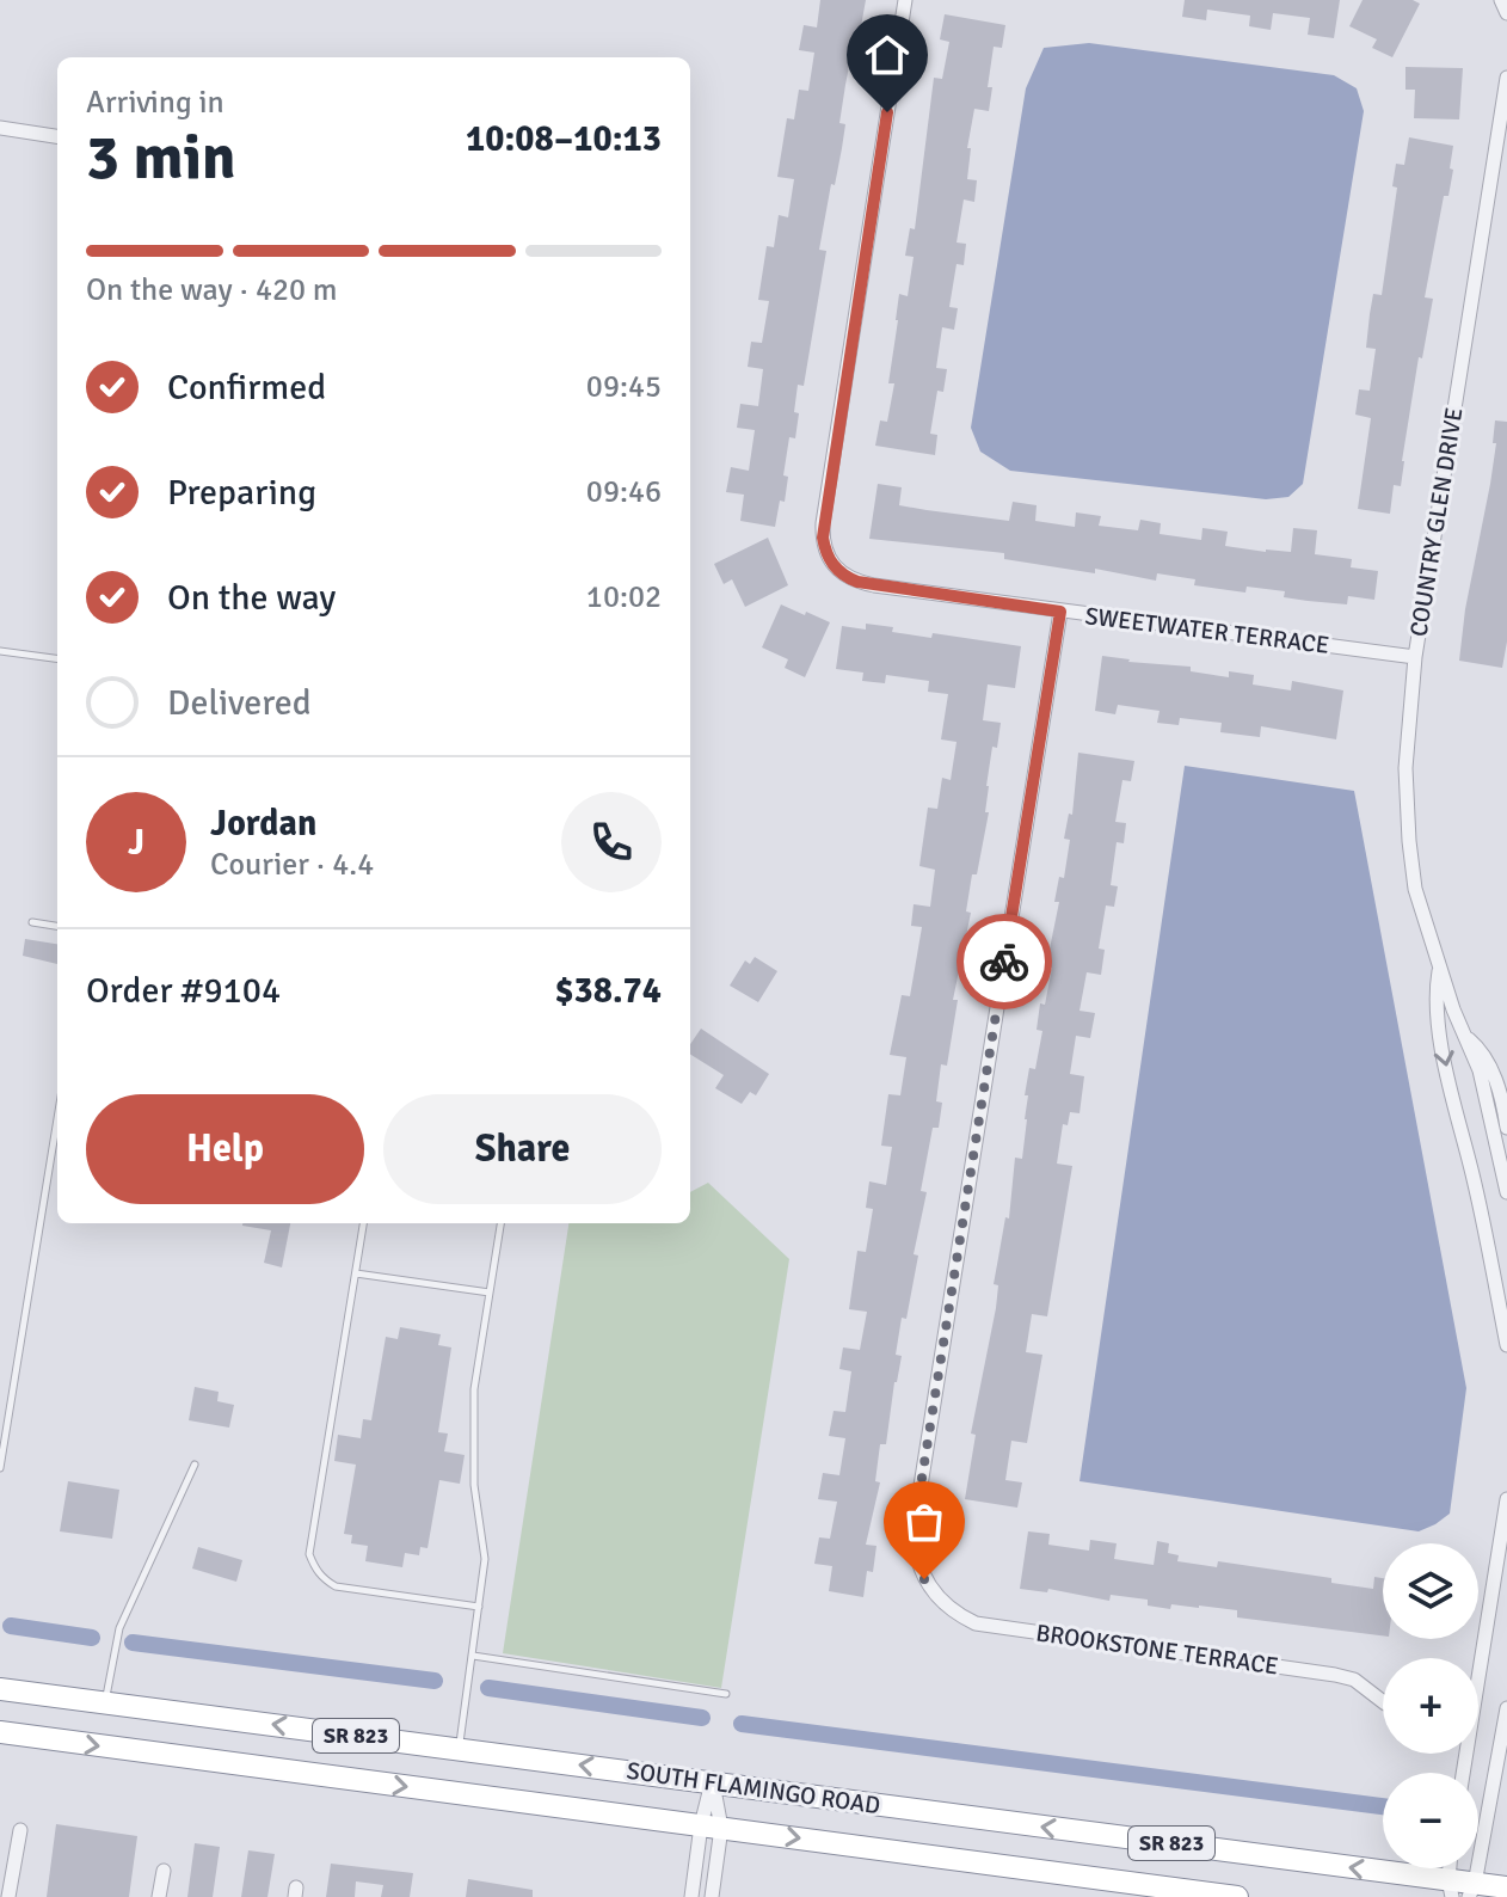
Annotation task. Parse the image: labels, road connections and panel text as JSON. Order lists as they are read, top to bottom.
{
  "streets": {
    "highway": ["SR 823", "SOUTH FLAMINGO ROAD"],
    "street": ["COUNTRY GLEN DRIVE", "SWEETWATER TERRACE", "BROOKSTONE TERRACE"]
  },
  "crossings": [
    ["COUNTRY GLEN DRIVE", "SWEETWATER TERRACE"],
    ["SWEETWATER TERRACE", "BROOKSTONE TERRACE"]
  ],
  "page": {
    "heading": ["3 min", "Arriving in", "10:08–10:13"],
    "panel": [
      "Jordan",
      "Courier · 4.4",
      "Order #9104",
      "$38.74"
    ],
    "bar": "On the way · 420 m",
    "list": [
      ["Confirmed", "09:45"],
      ["Preparing", "09:46"],
      ["On the way", "10:02"],
      "Delivered"
    ],
    "round": "J",
    "buttons": ["Help", "Share"],
    "map_buttons": ["+", "−"]
  }
}
